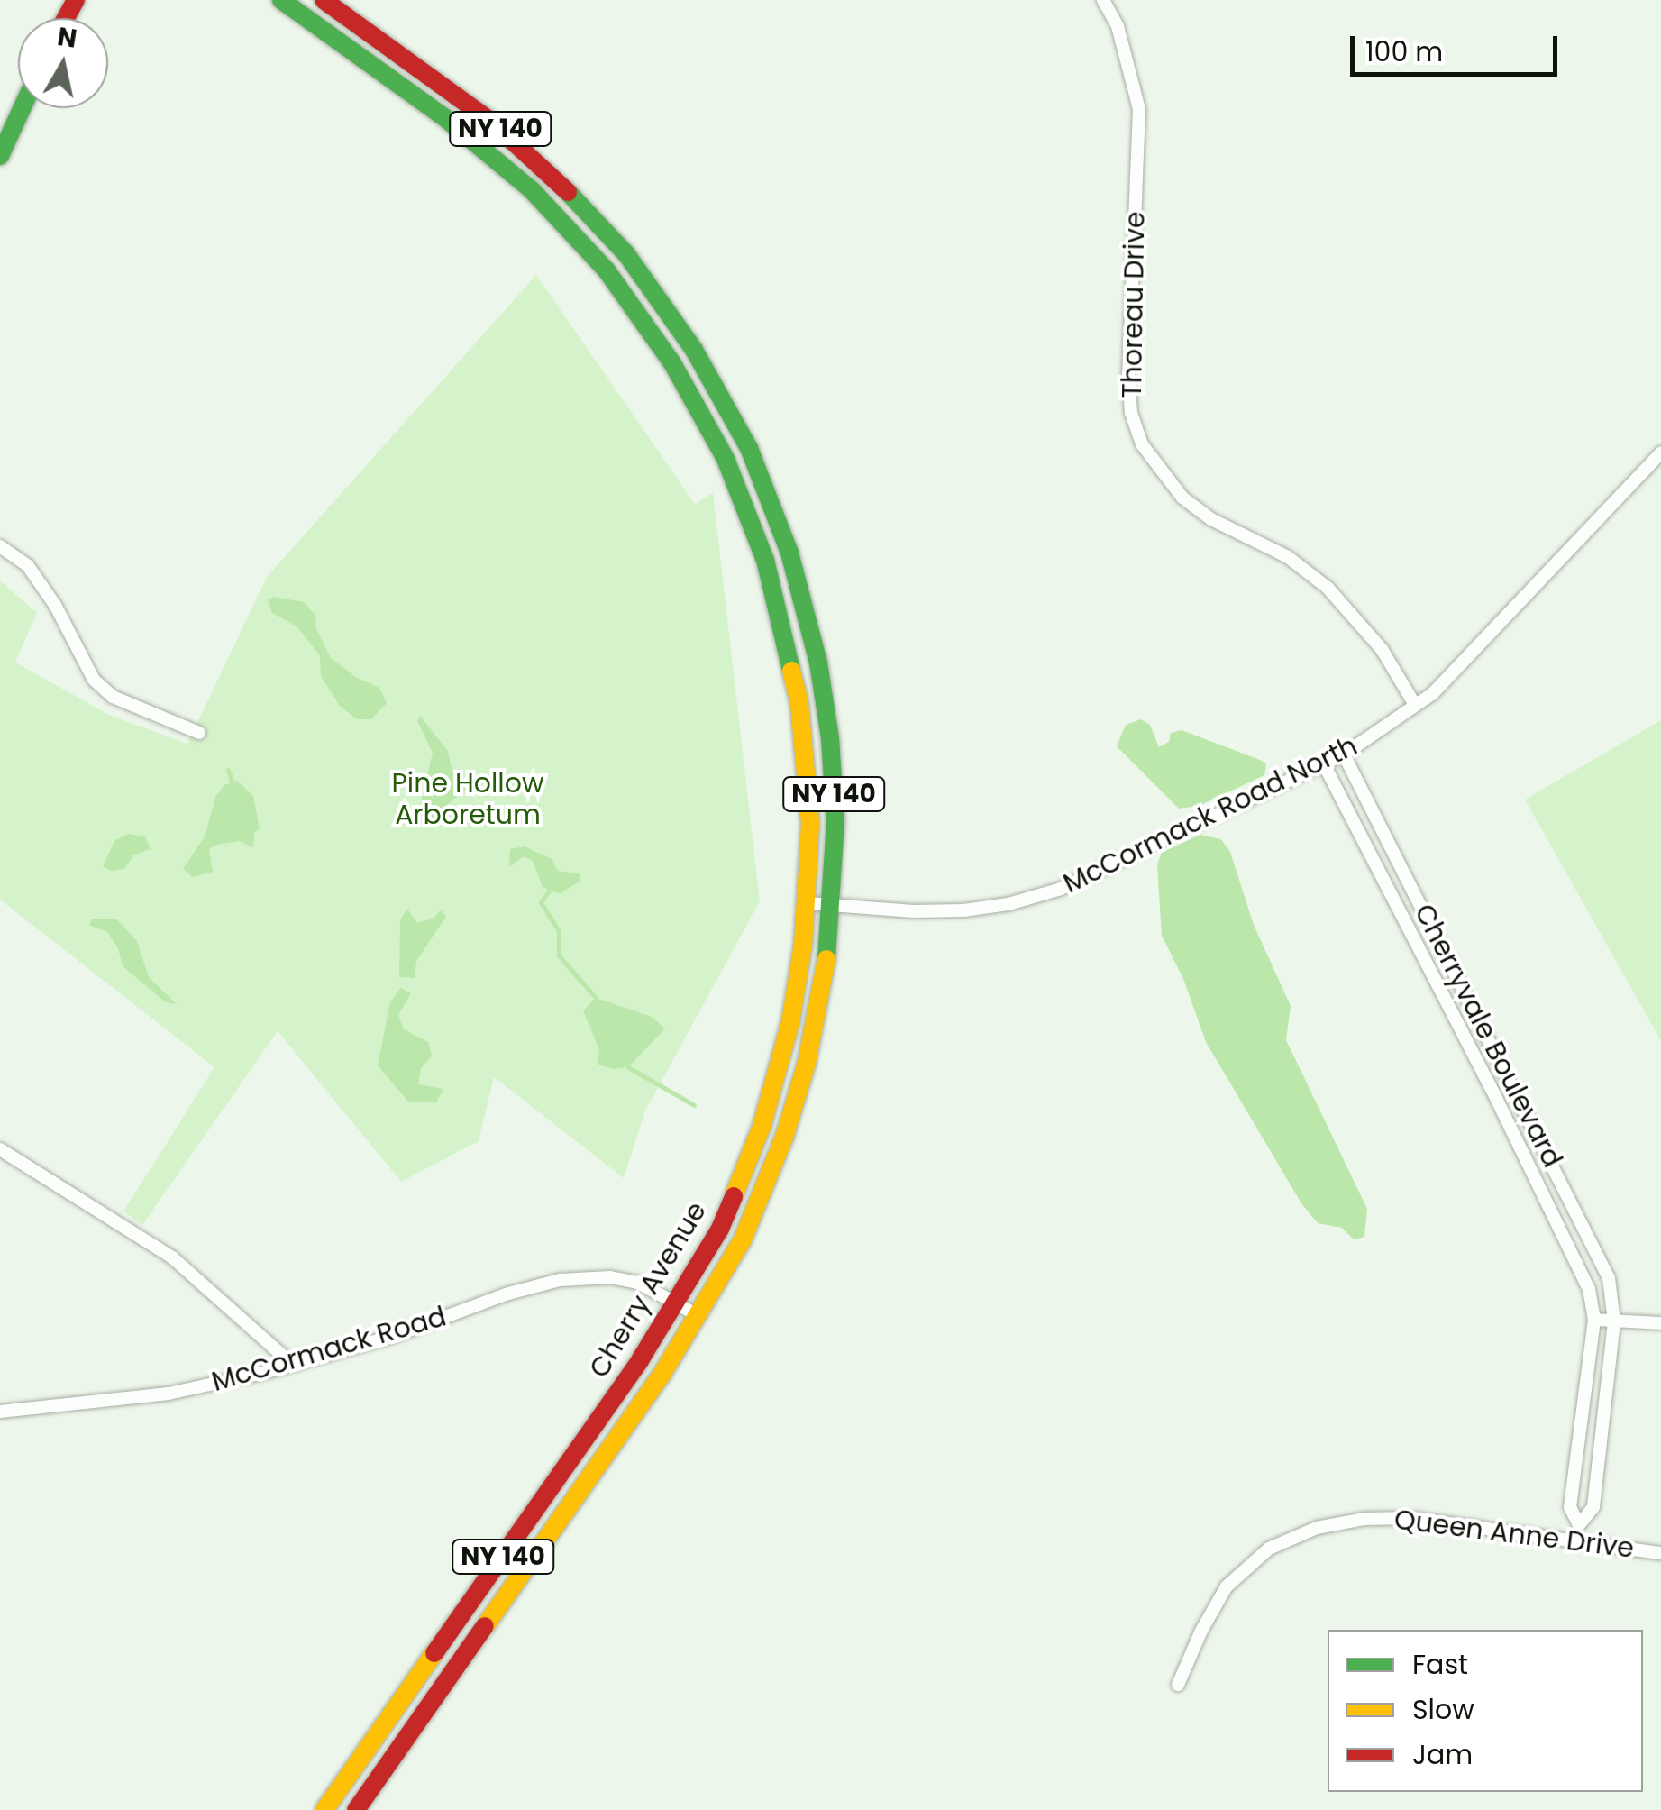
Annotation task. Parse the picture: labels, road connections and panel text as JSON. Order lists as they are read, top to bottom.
{
  "streets": {
    "main road": ["NY 140", "Cherry Avenue"],
    "street": [
      "Thoreau Drive",
      "McCormack Road North",
      "Cherryvale Boulevard",
      "McCormack Road",
      "Queen Anne Drive"
    ]
  },
  "crossings": [
    ["Thoreau Drive", "McCormack Road North"],
    ["McCormack Road North", "Cherryvale Boulevard"],
    ["McCormack Road North", "Cherry Avenue"],
    ["Cherryvale Boulevard", "Queen Anne Drive"],
    ["Cherry Avenue", "McCormack Road"]
  ],
  "parks": ["Pine Hollow Arboretum"],
  "legend": ["Fast", "Slow", "Jam"],
  "scale_bar": "100 m",
  "north": "top"
}
